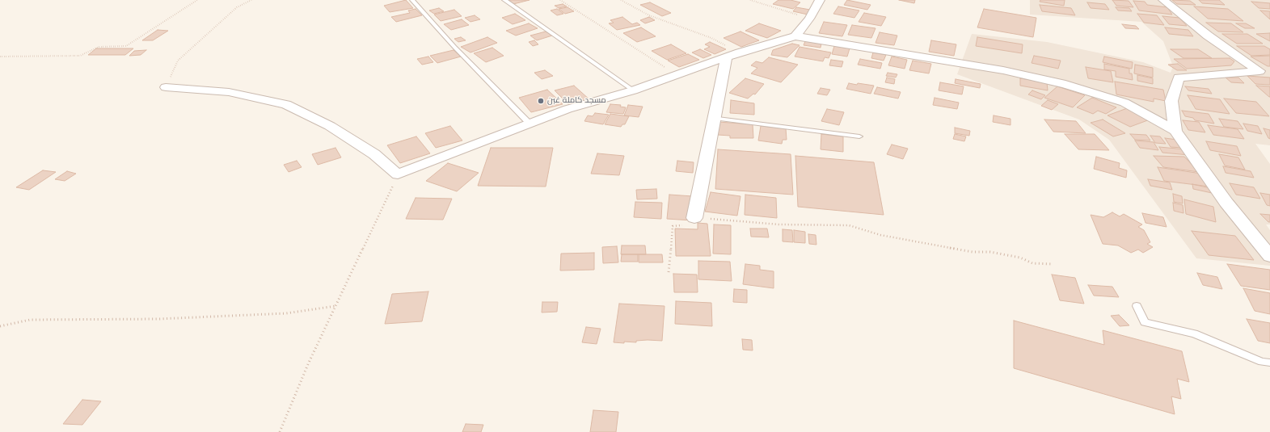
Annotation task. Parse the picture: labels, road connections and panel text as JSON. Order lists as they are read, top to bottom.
{
  "places": ["مسجد كاملة غبن"]
}
